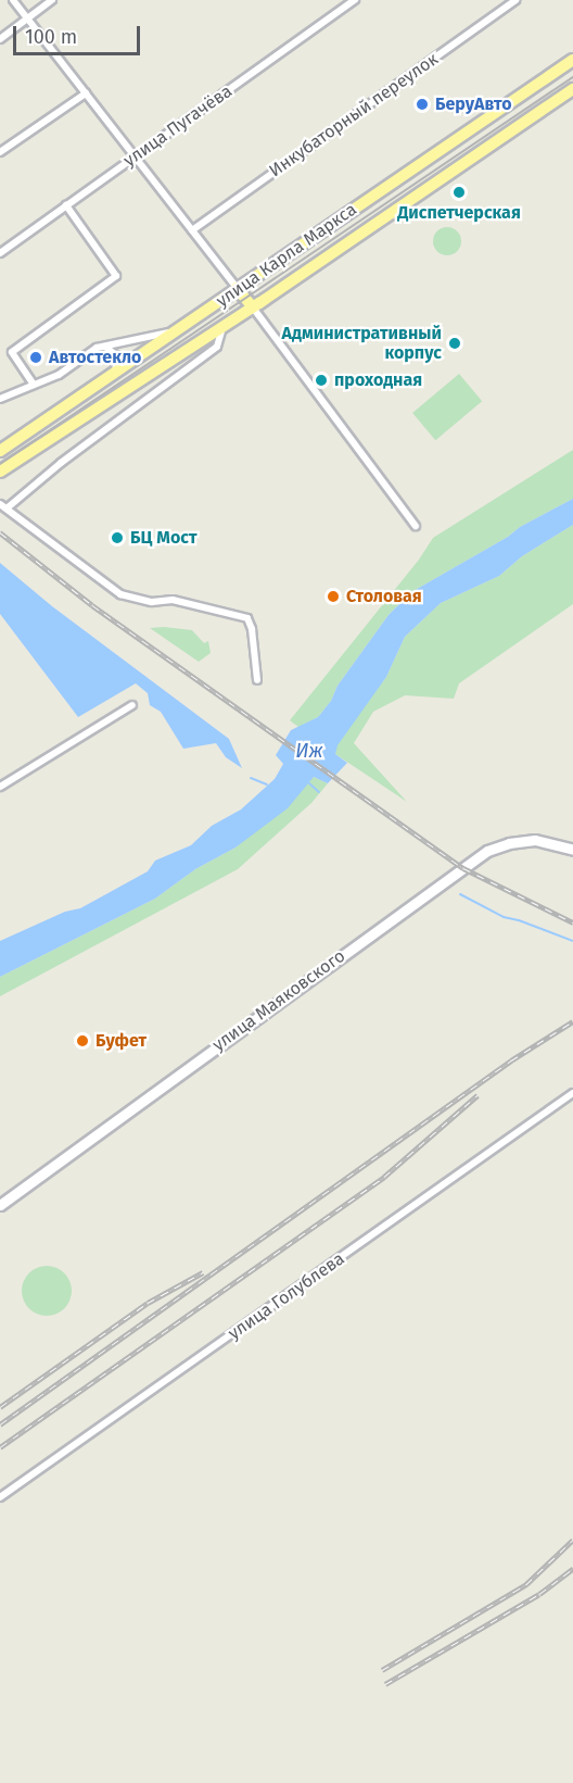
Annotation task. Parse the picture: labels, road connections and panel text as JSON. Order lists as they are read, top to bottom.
{
  "streets": {
    "main road": ["улица Карла Маркса", "улица Маяковского"],
    "street": ["Инкубаторный переулок", "улица Пугачёва", "улица Голублева"]
  },
  "water": ["Иж"],
  "places": [
    "БеруАвто",
    "Диспетчерская",
    "Административный корпус",
    "Автостекло",
    "проходная",
    "БЦ Мост",
    "Столовая",
    "Буфет"
  ],
  "scale_bar": "100 m"
}
